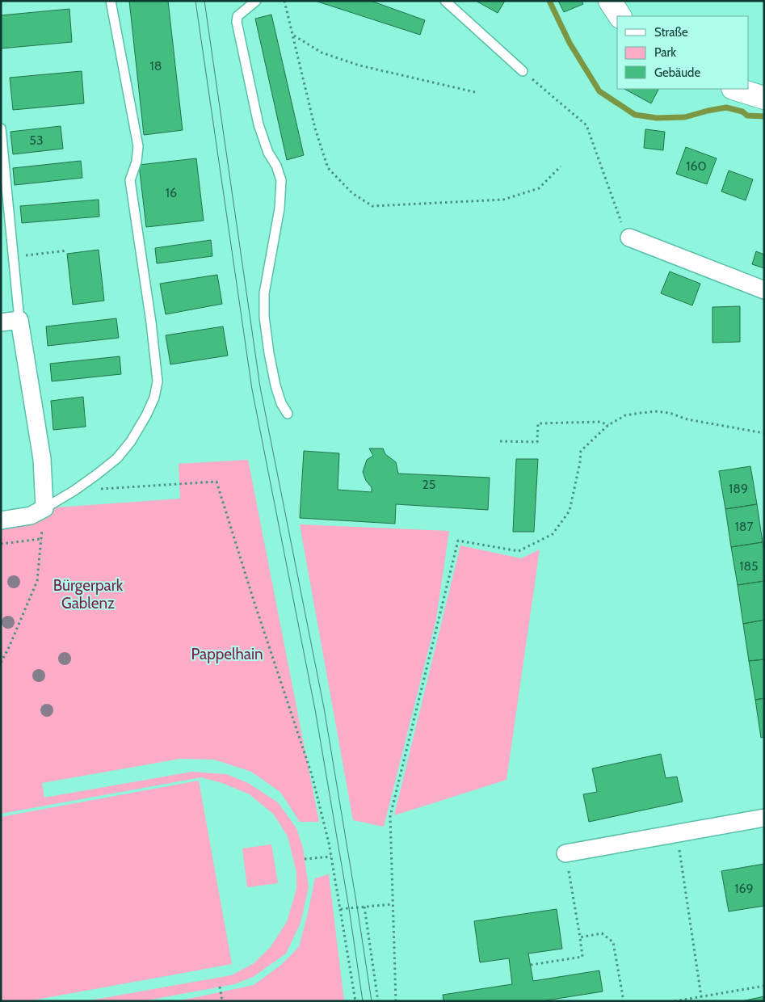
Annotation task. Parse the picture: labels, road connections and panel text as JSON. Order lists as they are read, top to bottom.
{
  "parks": ["Bürgerpark Gablenz", "Pappelhain"],
  "house_numbers": [
    "18",
    "53",
    "160",
    "16",
    "25",
    "189",
    "187",
    "185",
    "169"
  ],
  "legend": ["Straße", "Park", "Gebäude"]
}
